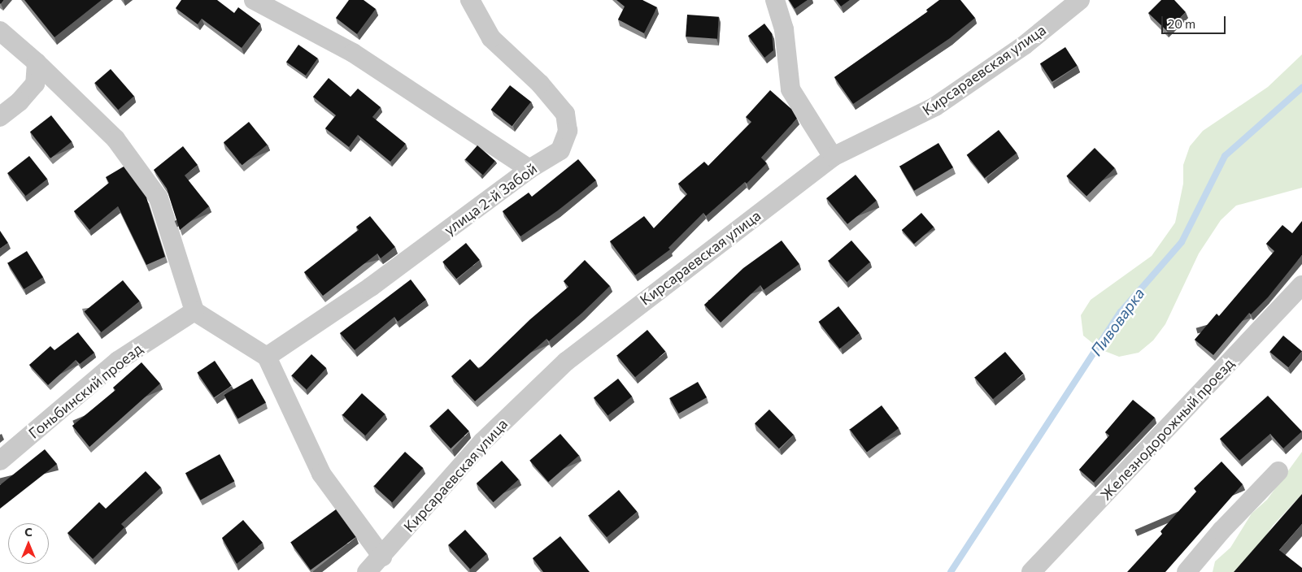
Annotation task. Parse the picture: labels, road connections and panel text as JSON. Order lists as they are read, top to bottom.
{
  "streets": {
    "street": [
      "Кирсараевская улица",
      "улица 2-й Забой",
      "Гоньбинский проезд",
      "Железнодорожный проезд"
    ]
  },
  "water": ["Пивоварка"],
  "scale_bar": "20 m",
  "north": "top"
}
